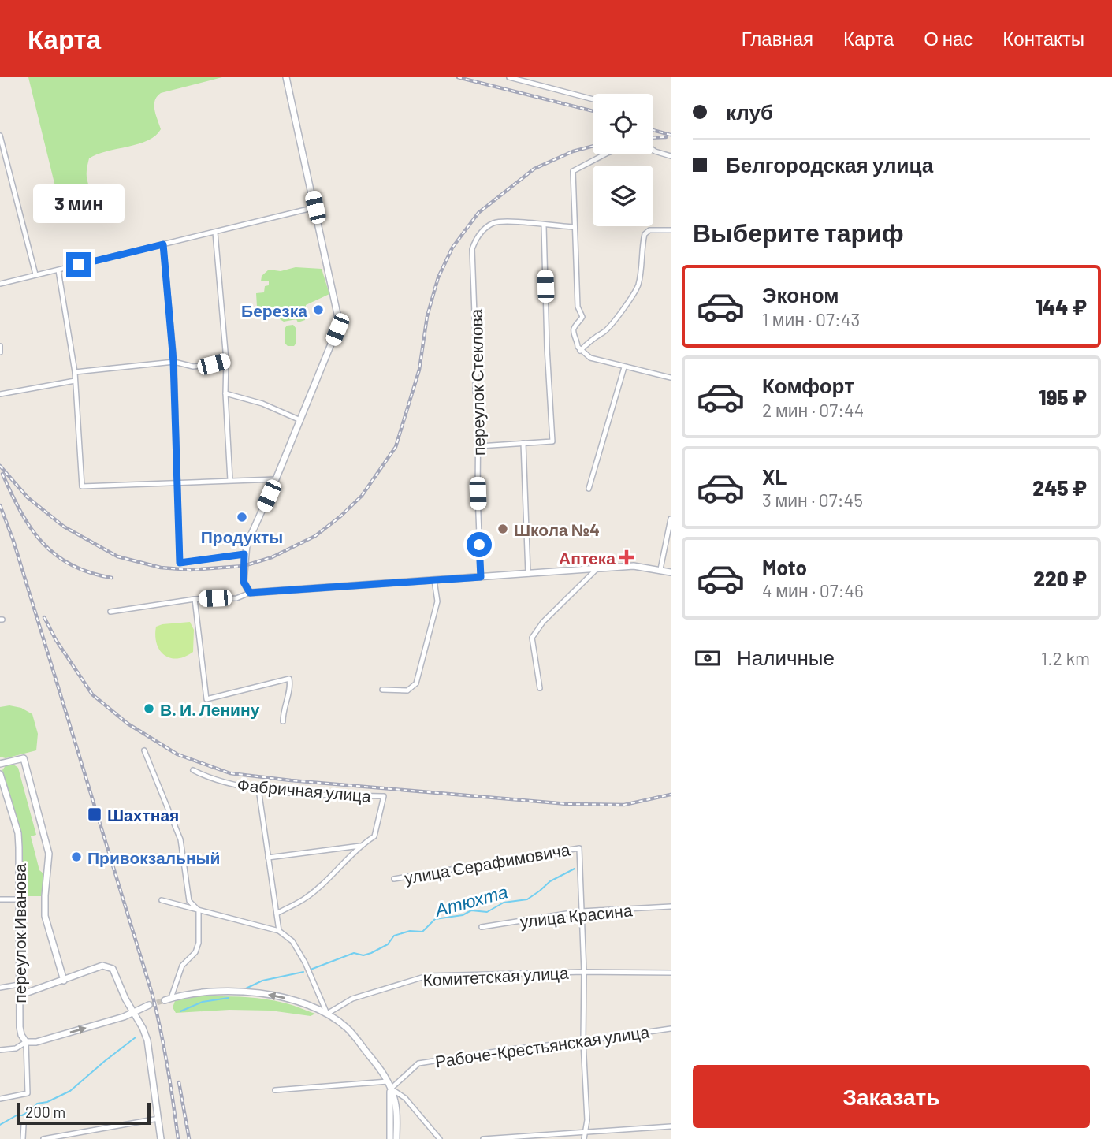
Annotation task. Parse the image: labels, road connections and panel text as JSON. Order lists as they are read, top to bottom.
{
  "streets": {
    "main road": ["переулок Иванова"],
    "street": [
      "переулок Стеклова",
      "Фабричная улица",
      "улица Серафимовича",
      "улица Красина",
      "Комитетская улица",
      "Рабоче-Крестьянская улица"
    ]
  },
  "crossings": [
    ["улица Серафимовича", "улица Красина"]
  ],
  "water": ["Атюхта"],
  "places": {
    "other": [
      "Березка",
      "Продукты",
      "Школа №4",
      "В. И. Ленину",
      "Привокзальный"
    ],
    "health": ["Аптека"],
    "transit": ["Шахтная"]
  },
  "scale_bar": "200 m",
  "page": {
    "header": "Карта",
    "nav": [
      "Главная",
      "Карта",
      "О нас",
      "Контакты"
    ],
    "banner": ["клуб", "Белгородская улица"],
    "bubble": "3 мин",
    "heading": "Выберите тариф",
    "list": [
      {
        "name": "Эконом",
        "note": "1 мин · 07:43",
        "value": "144 ₽"
      },
      {
        "name": "Комфорт",
        "note": "2 мин · 07:44",
        "value": "195 ₽"
      },
      {
        "name": "XL",
        "note": "3 мин · 07:45",
        "value": "245 ₽"
      },
      {
        "name": "Moto",
        "note": "4 мин · 07:46",
        "value": "220 ₽"
      }
    ],
    "pay": ["Наличные", "1.2 km"],
    "buttons": "Заказать",
    "scale": "200 m"
  }
}
